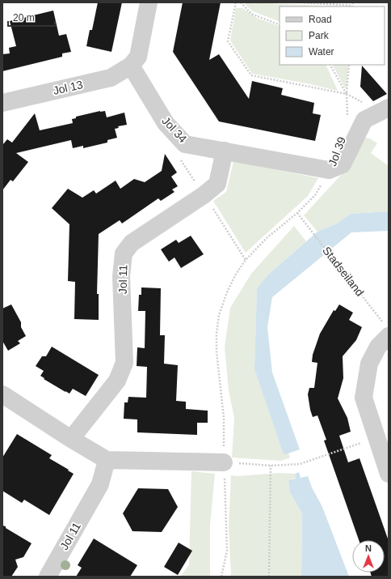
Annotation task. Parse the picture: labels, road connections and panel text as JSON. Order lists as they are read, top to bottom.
{
  "streets": {
    "street": [
      "Jol 13",
      "Jol 34",
      "Jol 39",
      "Jol 11"
    ],
    "path": ["Stadseiland"]
  },
  "crossings": [
    ["Jol 13", "Jol 34"],
    ["Jol 34", "Jol 39"],
    ["Jol 34", "Jol 11"]
  ],
  "legend": ["Road", "Park", "Water"],
  "scale_bar": "20 m",
  "north": "top"
}
